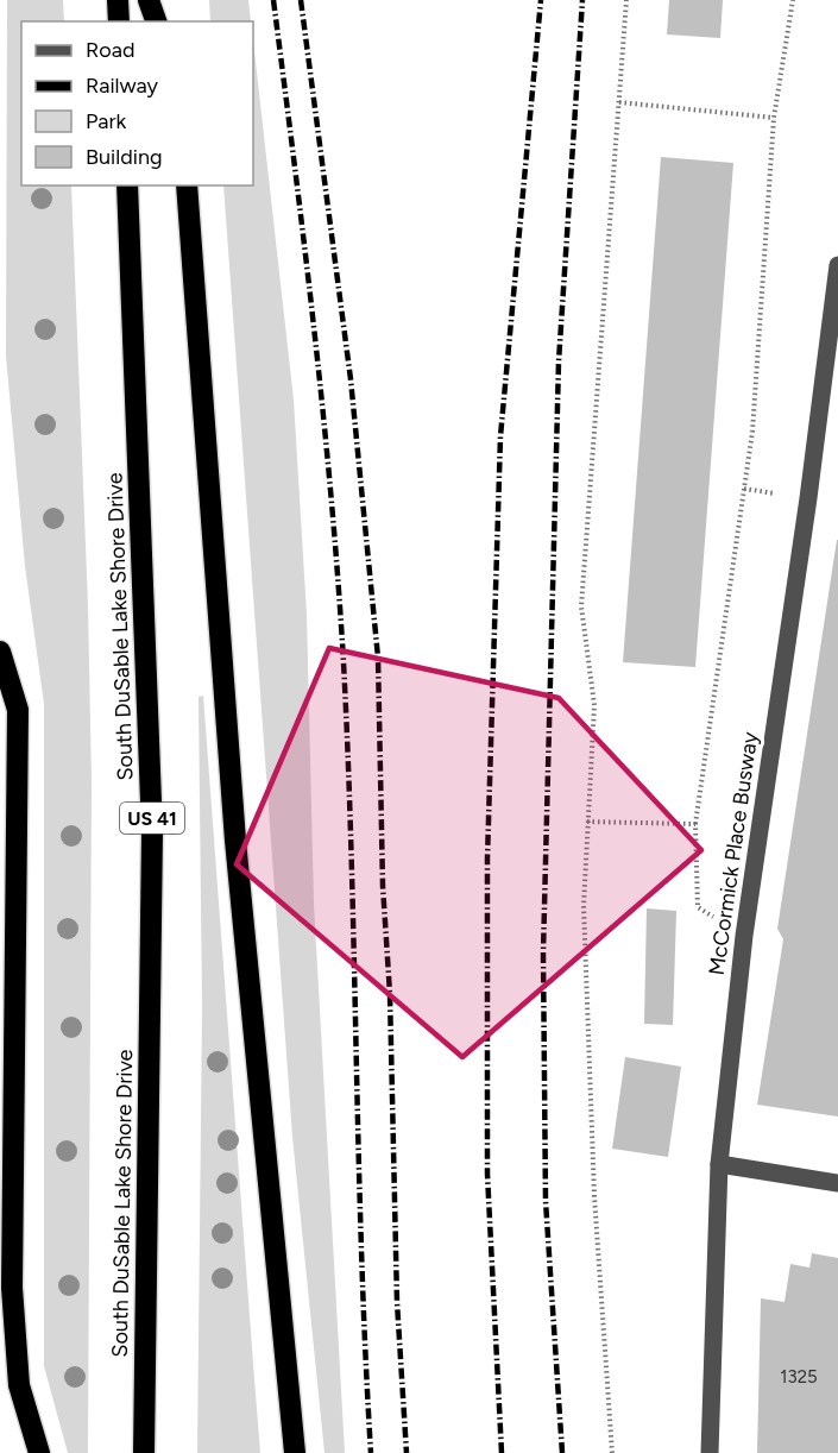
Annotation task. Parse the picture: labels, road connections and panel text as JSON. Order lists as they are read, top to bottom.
{
  "streets": {
    "highway": ["South DuSable Lake Shore Drive", "US 41"],
    "street": ["McCormick Place Busway"]
  },
  "house_numbers": ["1325"],
  "legend": [
    "Road",
    "Railway",
    "Park",
    "Building"
  ]
}
